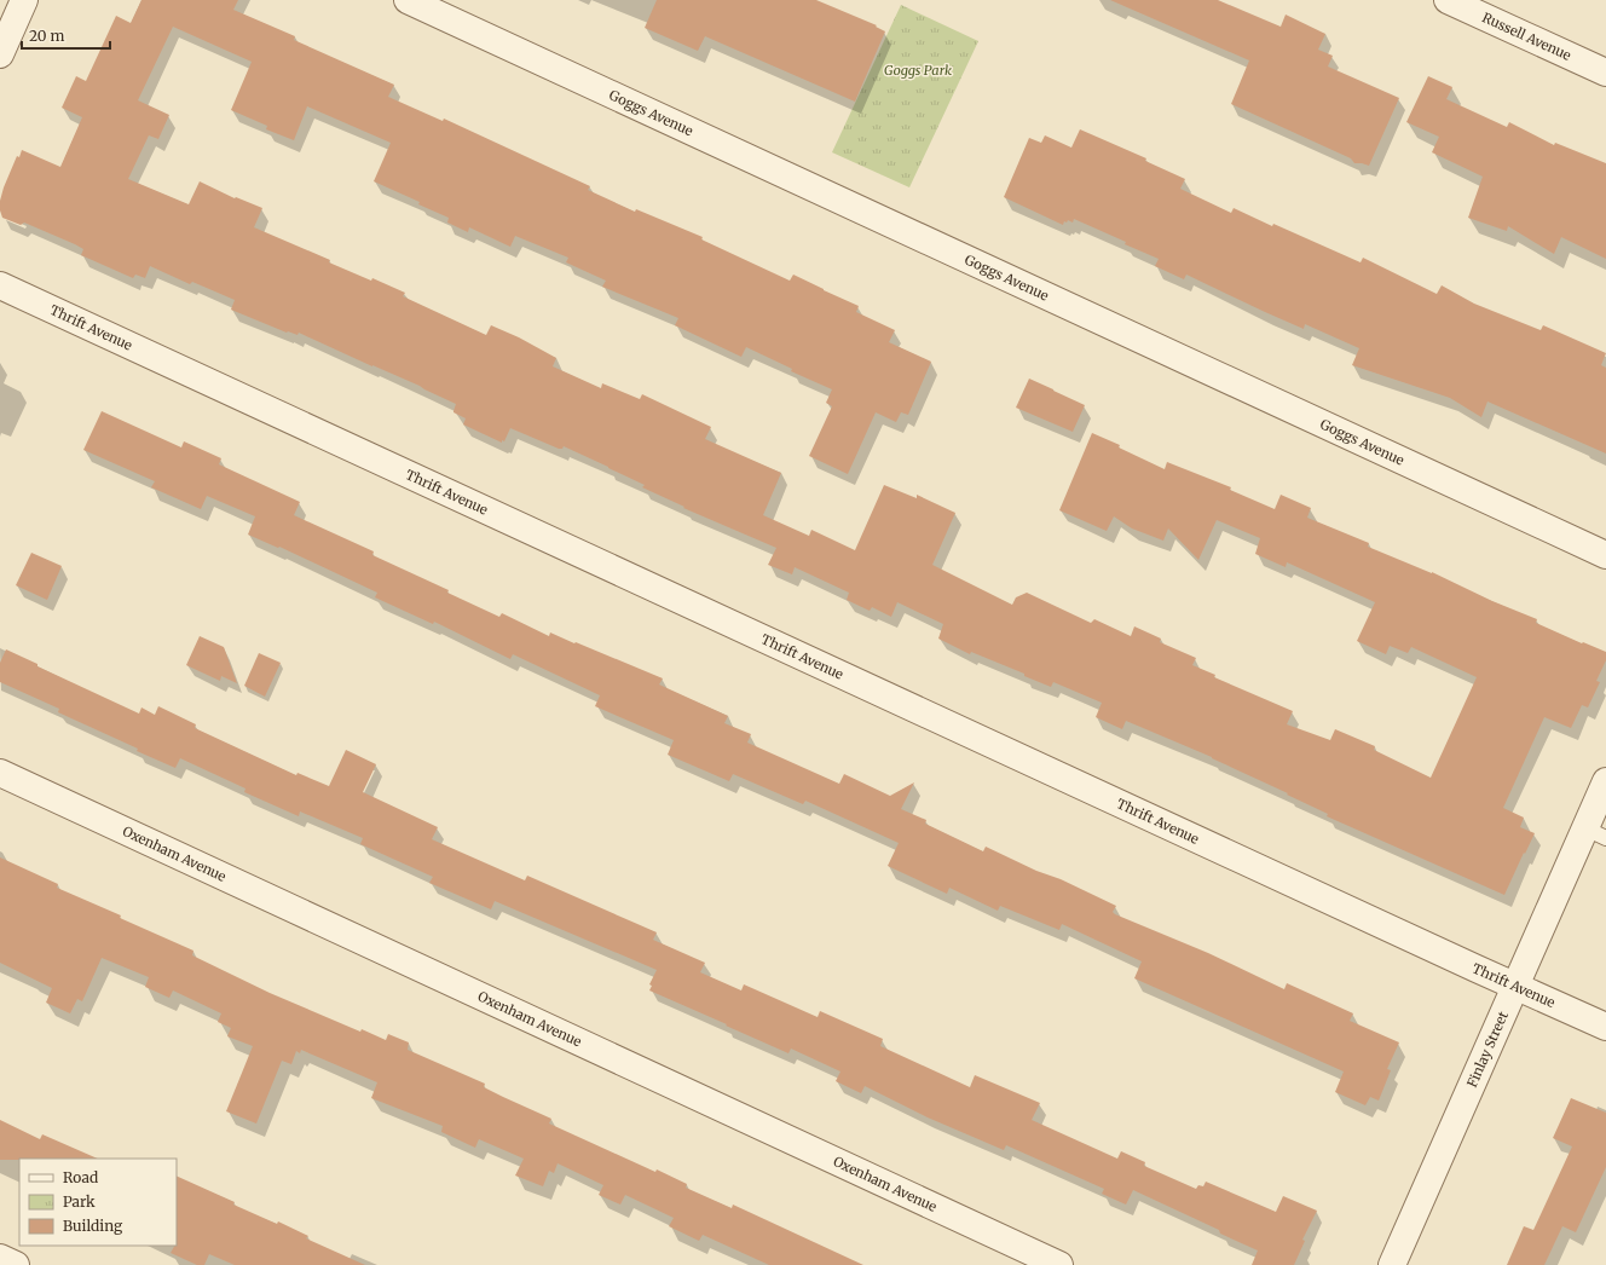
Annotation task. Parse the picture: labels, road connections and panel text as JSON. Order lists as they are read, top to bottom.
{
  "streets": {
    "street": [
      "Russell Avenue",
      "Goggs Avenue",
      "Thrift Avenue",
      "Oxenham Avenue",
      "Finlay Street"
    ]
  },
  "crossings": [
    ["Thrift Avenue", "Finlay Street"]
  ],
  "parks": ["Goggs Park"],
  "legend": ["Road", "Park", "Building"],
  "scale_bar": "20 m"
}
